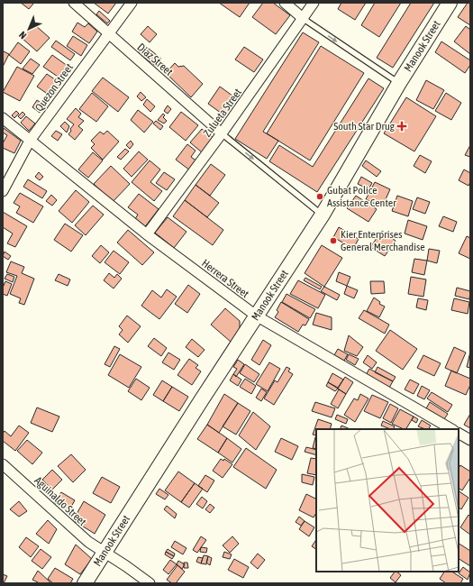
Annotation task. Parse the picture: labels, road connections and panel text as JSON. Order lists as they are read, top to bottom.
{
  "streets": {
    "main road": ["Manook Street"],
    "street": [
      "Diaz Street",
      "Quezon Street",
      "Zulueta Street",
      "Herrera Street",
      "Aguinaldo Street"
    ]
  },
  "crossings": [
    ["Manook Street", "Herrera Street"],
    ["Manook Street", "Aguinaldo Street"],
    ["Diaz Street", "Quezon Street"],
    ["Diaz Street", "Zulueta Street"],
    ["Quezon Street", "Herrera Street"],
    ["Zulueta Street", "Herrera Street"]
  ],
  "places": {
    "health": ["South Star Drug"],
    "other": ["Gubat Police Assistance Center", "Kier Enterprises General Merchandise"]
  },
  "north": "bottom left"
}
